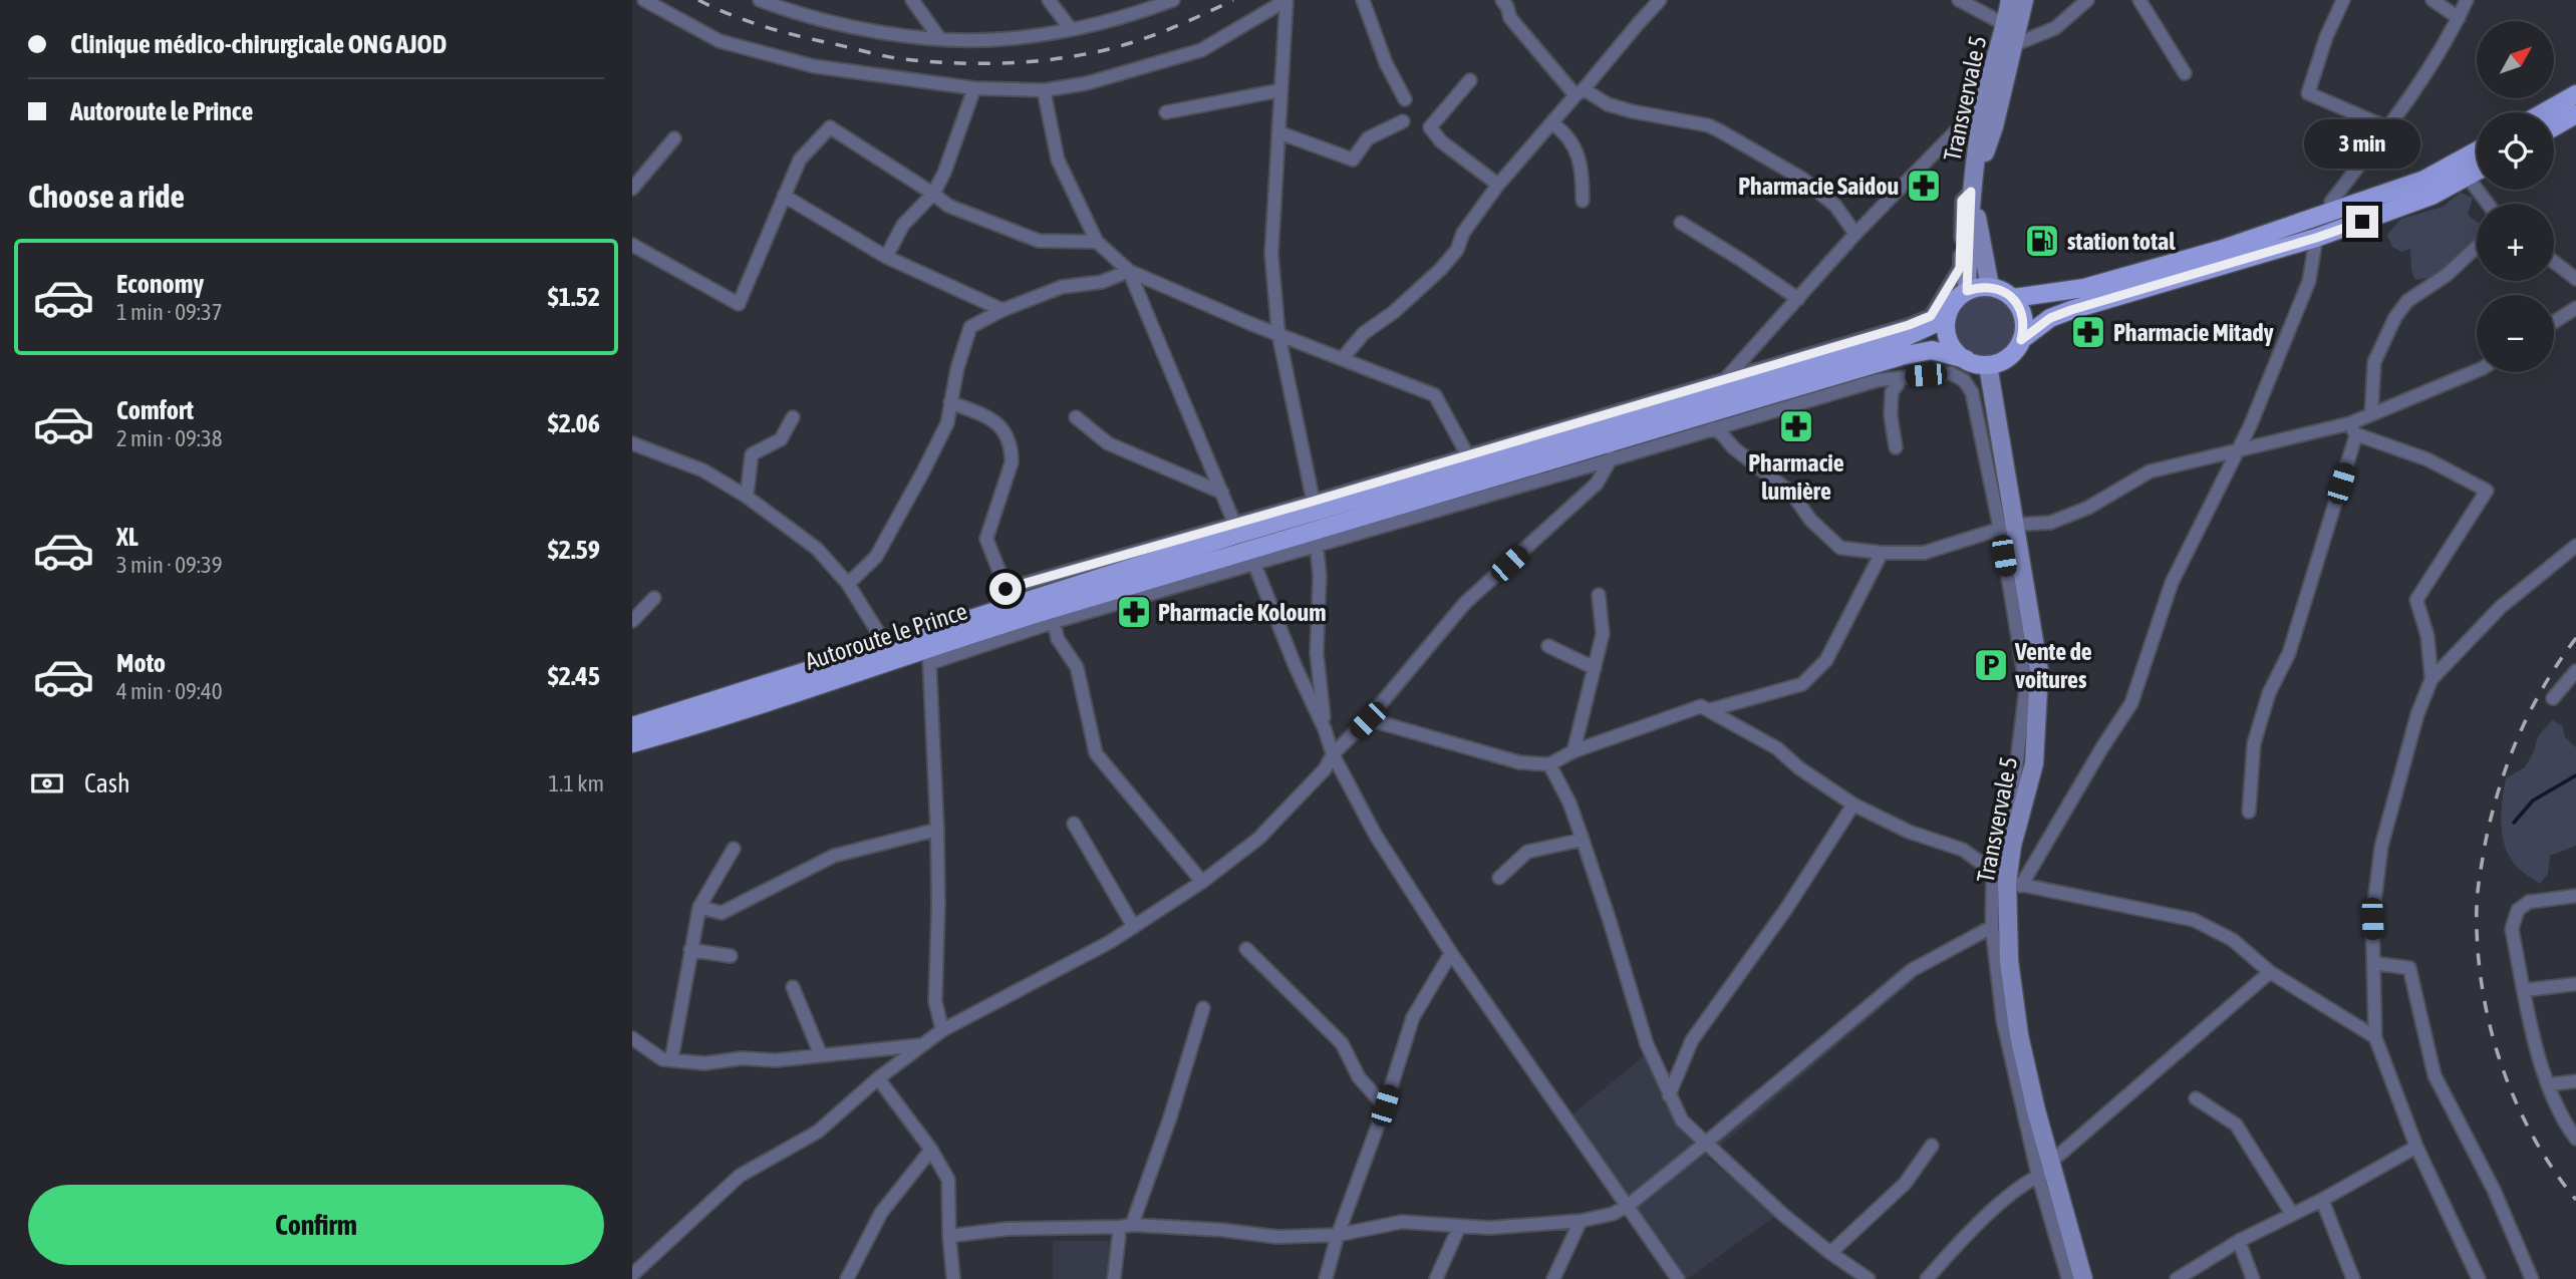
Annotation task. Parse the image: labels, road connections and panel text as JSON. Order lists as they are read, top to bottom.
{
  "streets": {
    "main road": ["Transvervale 5", "Autoroute le Prince"]
  },
  "crossings": [
    ["Transvervale 5", "Autoroute le Prince"]
  ],
  "places": {
    "pharmacy": [
      "Pharmacie Saidou",
      "Pharmacie Mitady",
      "Pharmacie lumière",
      "Pharmacie Koloum"
    ],
    "fuel station": ["station total"],
    "parking": ["Vente de voitures"]
  },
  "north": "top right",
  "page": {
    "banner": ["Clinique médico-chirurgicale ONG AJOD", "Autoroute le Prince"],
    "map_buttons": ["+", "−"],
    "bubble": "3 min",
    "heading": "Choose a ride",
    "list": [
      {
        "name": "Economy",
        "note": "1 min · 09:37",
        "value": "$1.52"
      },
      {
        "name": "Comfort",
        "note": "2 min · 09:38",
        "value": "$2.06"
      },
      {
        "name": "XL",
        "note": "3 min · 09:39",
        "value": "$2.59"
      },
      {
        "name": "Moto",
        "note": "4 min · 09:40",
        "value": "$2.45"
      }
    ],
    "pay": ["Cash", "1.1 km"],
    "buttons": "Confirm"
  }
}
